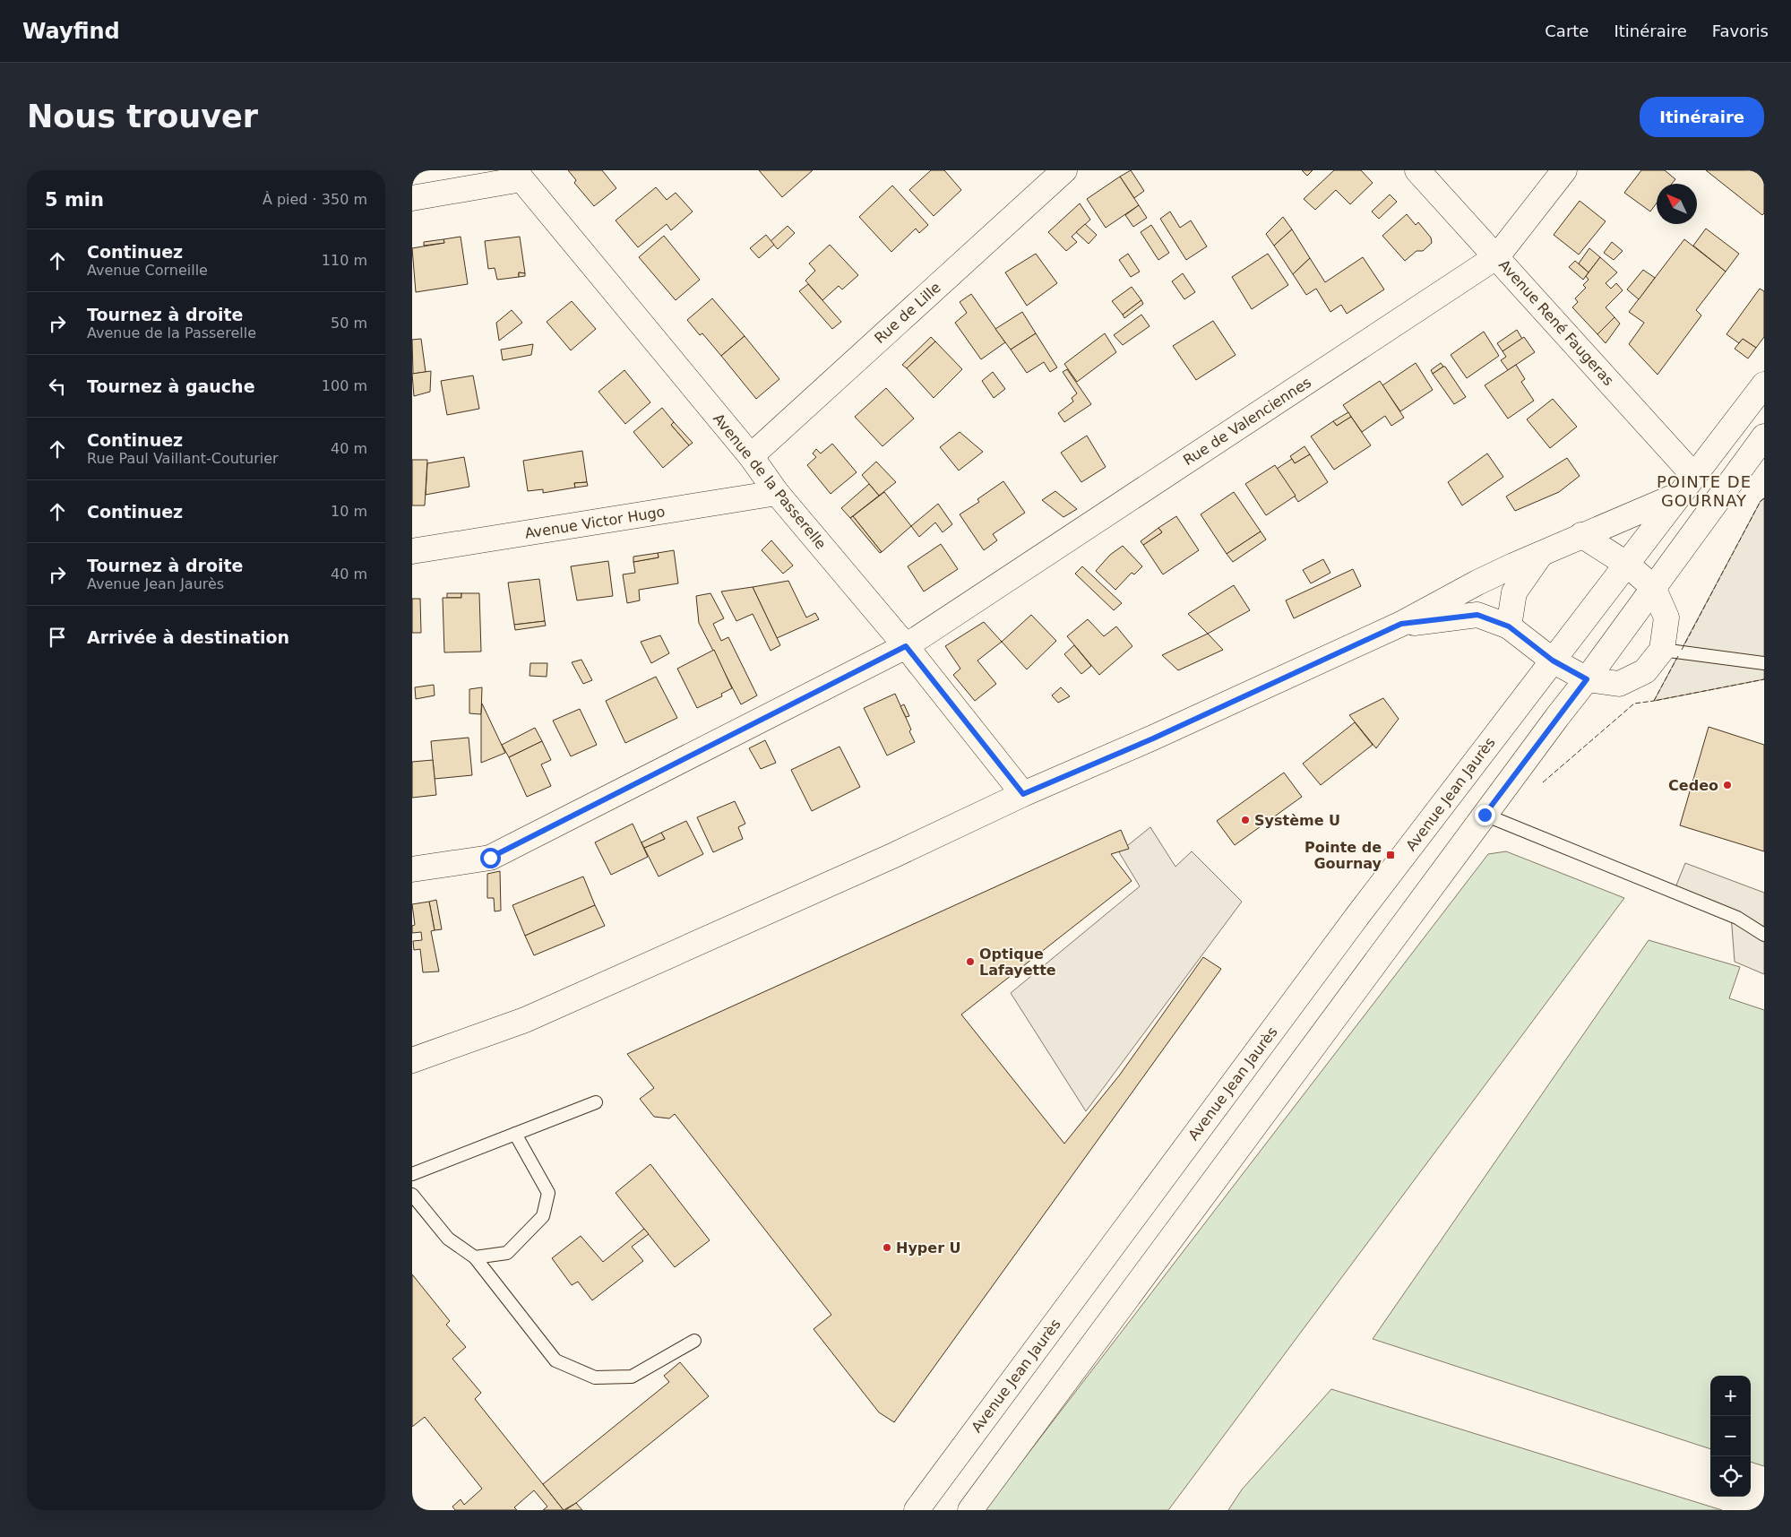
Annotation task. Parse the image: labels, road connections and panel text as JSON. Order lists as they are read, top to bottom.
{
  "streets": {
    "main road": [
      "Rue de Lille",
      "Avenue René Faugeras",
      "Rue de Valenciennes",
      "Avenue de la Passerelle",
      "Avenue Victor Hugo",
      "Avenue Jean Jaurès"
    ]
  },
  "crossings": [
    ["Rue de Lille", "Avenue de la Passerelle"],
    ["Avenue René Faugeras", "Rue de Valenciennes"],
    ["Avenue René Faugeras", "Avenue Jean Jaurès"],
    ["Rue de Valenciennes", "Avenue de la Passerelle"],
    ["Avenue de la Passerelle", "Avenue Victor Hugo"]
  ],
  "districts": ["POINTE DE GOURNAY"],
  "places": {
    "other": [
      "Cedeo",
      "Système U",
      "Optique Lafayette",
      "Hyper U"
    ],
    "transit": ["Pointe de Gournay"]
  },
  "north": "top left",
  "page": {
    "header": "Wayfind",
    "nav": ["Carte", "Itinéraire", "Favoris"],
    "buttons": "Itinéraire",
    "title": "Nous trouver",
    "heading": ["5 min", "À pied · 350 m"],
    "list": [
      ["Continuez", "Avenue Corneille", "110 m"],
      ["Tournez à droite", "Avenue de la Passerelle", "50 m"],
      ["Tournez à gauche", "100 m"],
      ["Continuez", "Rue Paul Vaillant-Couturier", "40 m"],
      ["Continuez", "10 m"],
      ["Tournez à droite", "Avenue Jean Jaurès", "40 m"],
      "Arrivée à destination"
    ],
    "map_buttons": ["+", "−"]
  }
}
